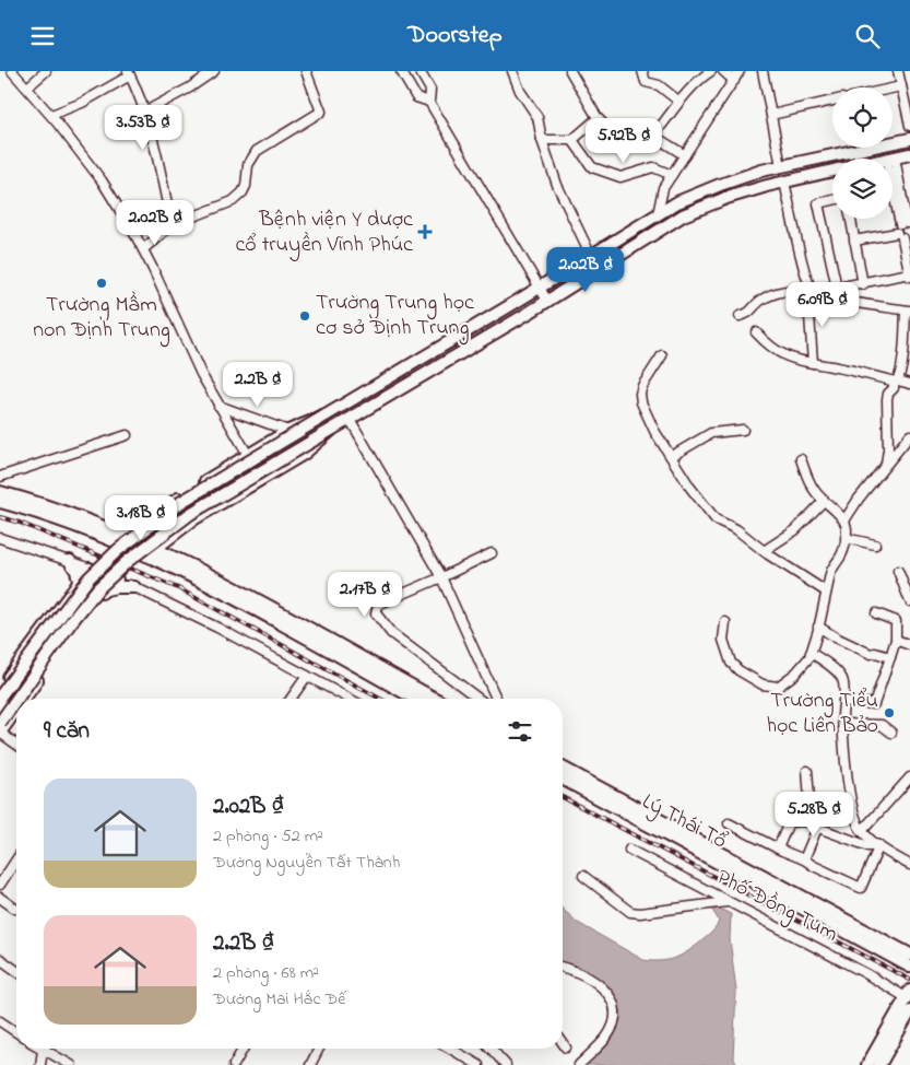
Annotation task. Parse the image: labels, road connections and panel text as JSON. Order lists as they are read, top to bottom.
{
  "streets": {
    "main road": ["Lý Thái Tổ"],
    "street": ["Phố Đồng Tum"]
  },
  "places": {
    "health": ["Bệnh viện Y dược cổ truyền Vĩnh Phúc"],
    "other": ["Trường Mầm non Định Trung", "Trường Trung học cơ sở Định Trung", "Trường Tiểu học Liên Bảo"]
  },
  "page": {
    "header": "Doorstep",
    "price": [
      "3.53B ₫",
      "5.92B ₫",
      "2.02B ₫",
      "2.02B ₫",
      "6.09B ₫",
      "2.2B ₫",
      "3.18B ₫",
      "2.17B ₫",
      "5.28B ₫"
    ],
    "heading": "9 căn",
    "list": [
      {
        "name": "2.02B ₫",
        "note": "2 phòng · 52 m² · Đường Nguyễn Tất Thành"
      },
      {
        "name": "2.2B ₫",
        "note": "2 phòng · 68 m² · Đường Mai Hắc Đế"
      }
    ]
  }
}
